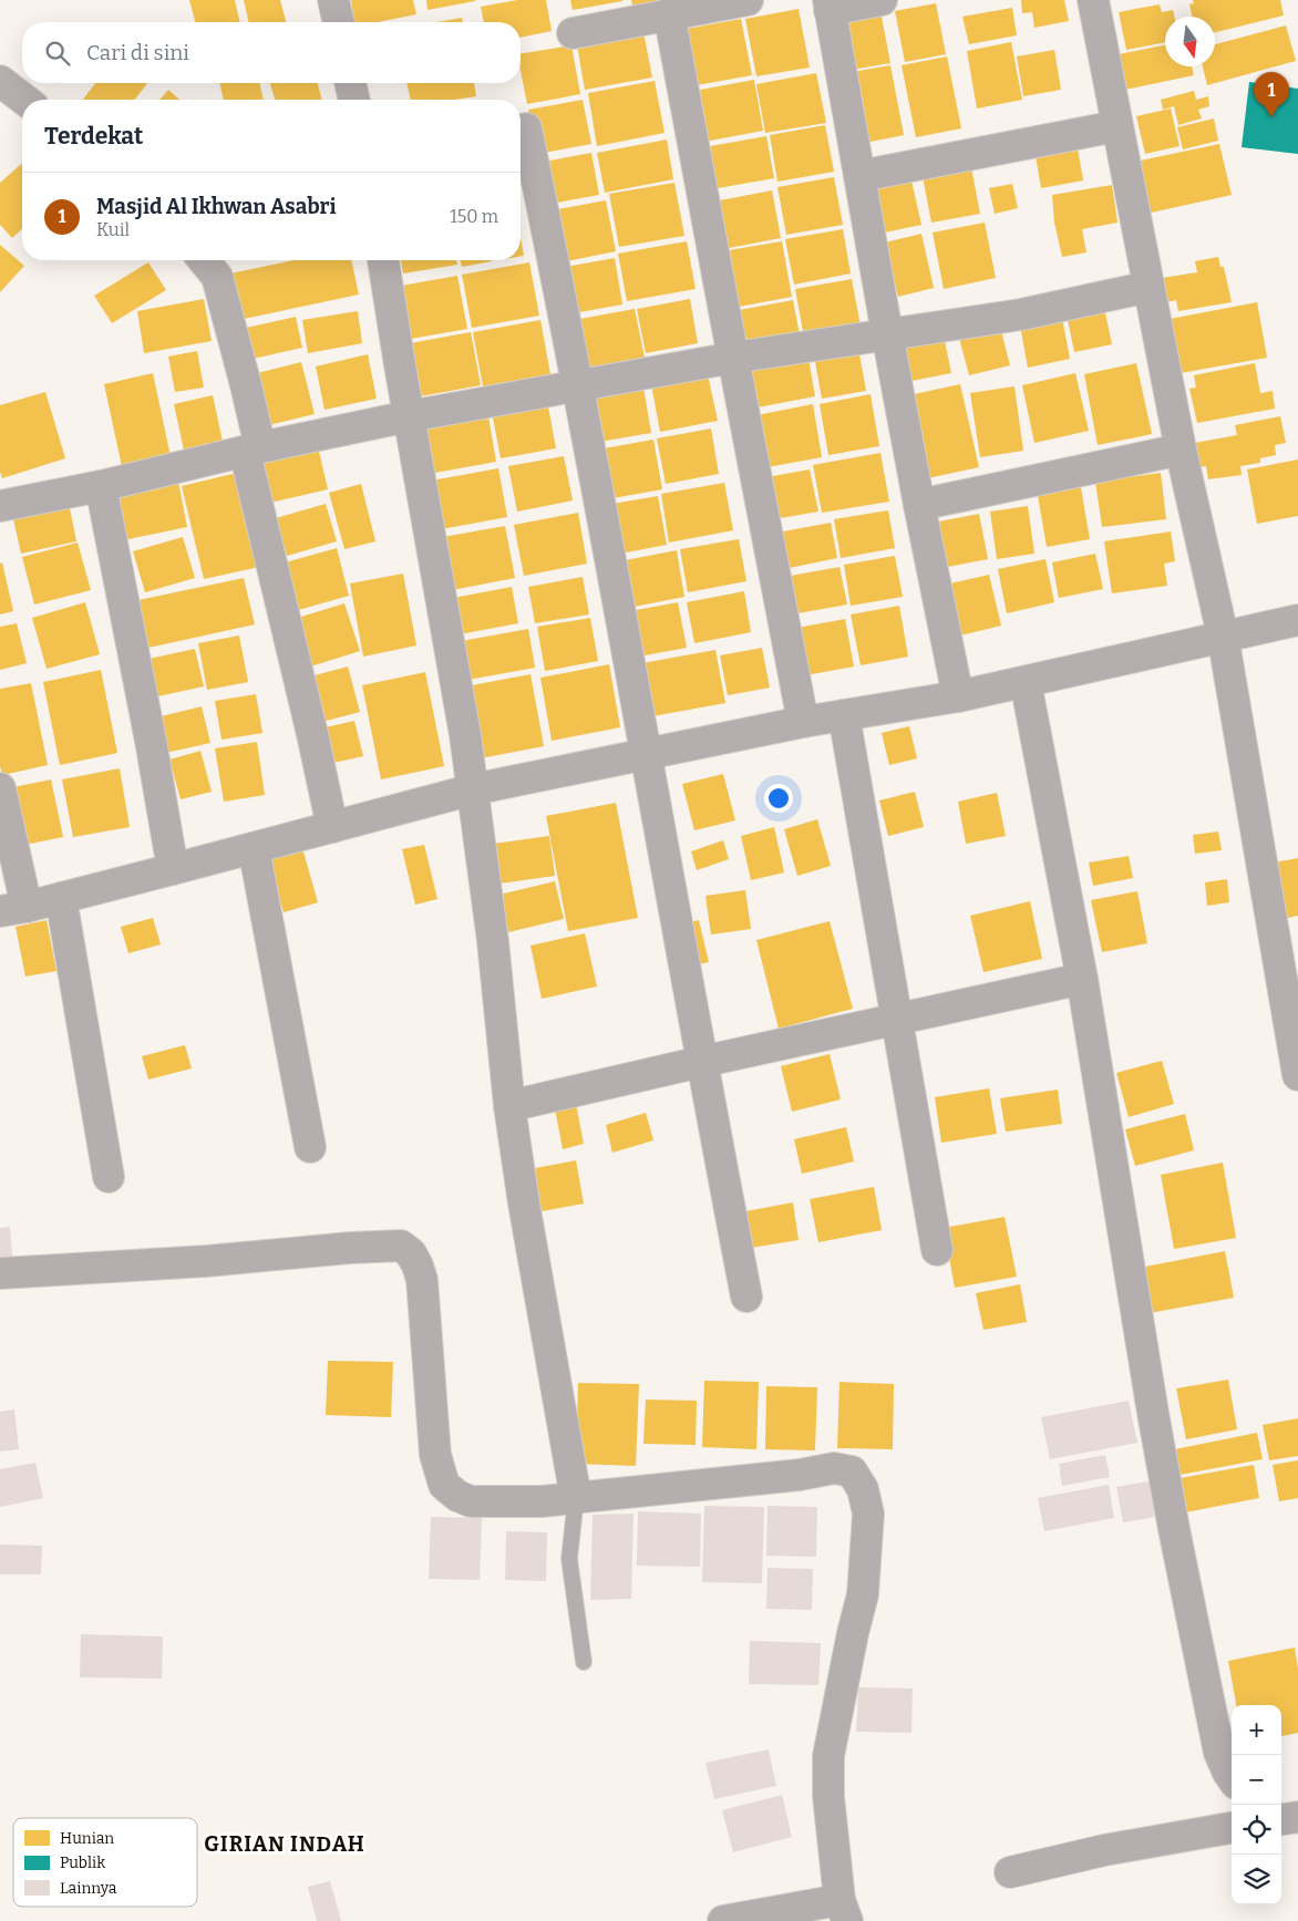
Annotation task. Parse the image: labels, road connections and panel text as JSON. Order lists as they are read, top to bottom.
{
  "districts": ["GIRIAN INDAH"],
  "legend": ["Hunian", "Publik", "Lainnya"],
  "north": "bottom",
  "page": {
    "search": "Cari di sini",
    "pins": "1",
    "heading": "Terdekat",
    "list": [
      {
        "mark": "1",
        "name": "Masjid Al Ikhwan Asabri",
        "note": "Kuil",
        "value": "150 m"
      }
    ],
    "map_buttons": ["+", "−"]
  }
}
